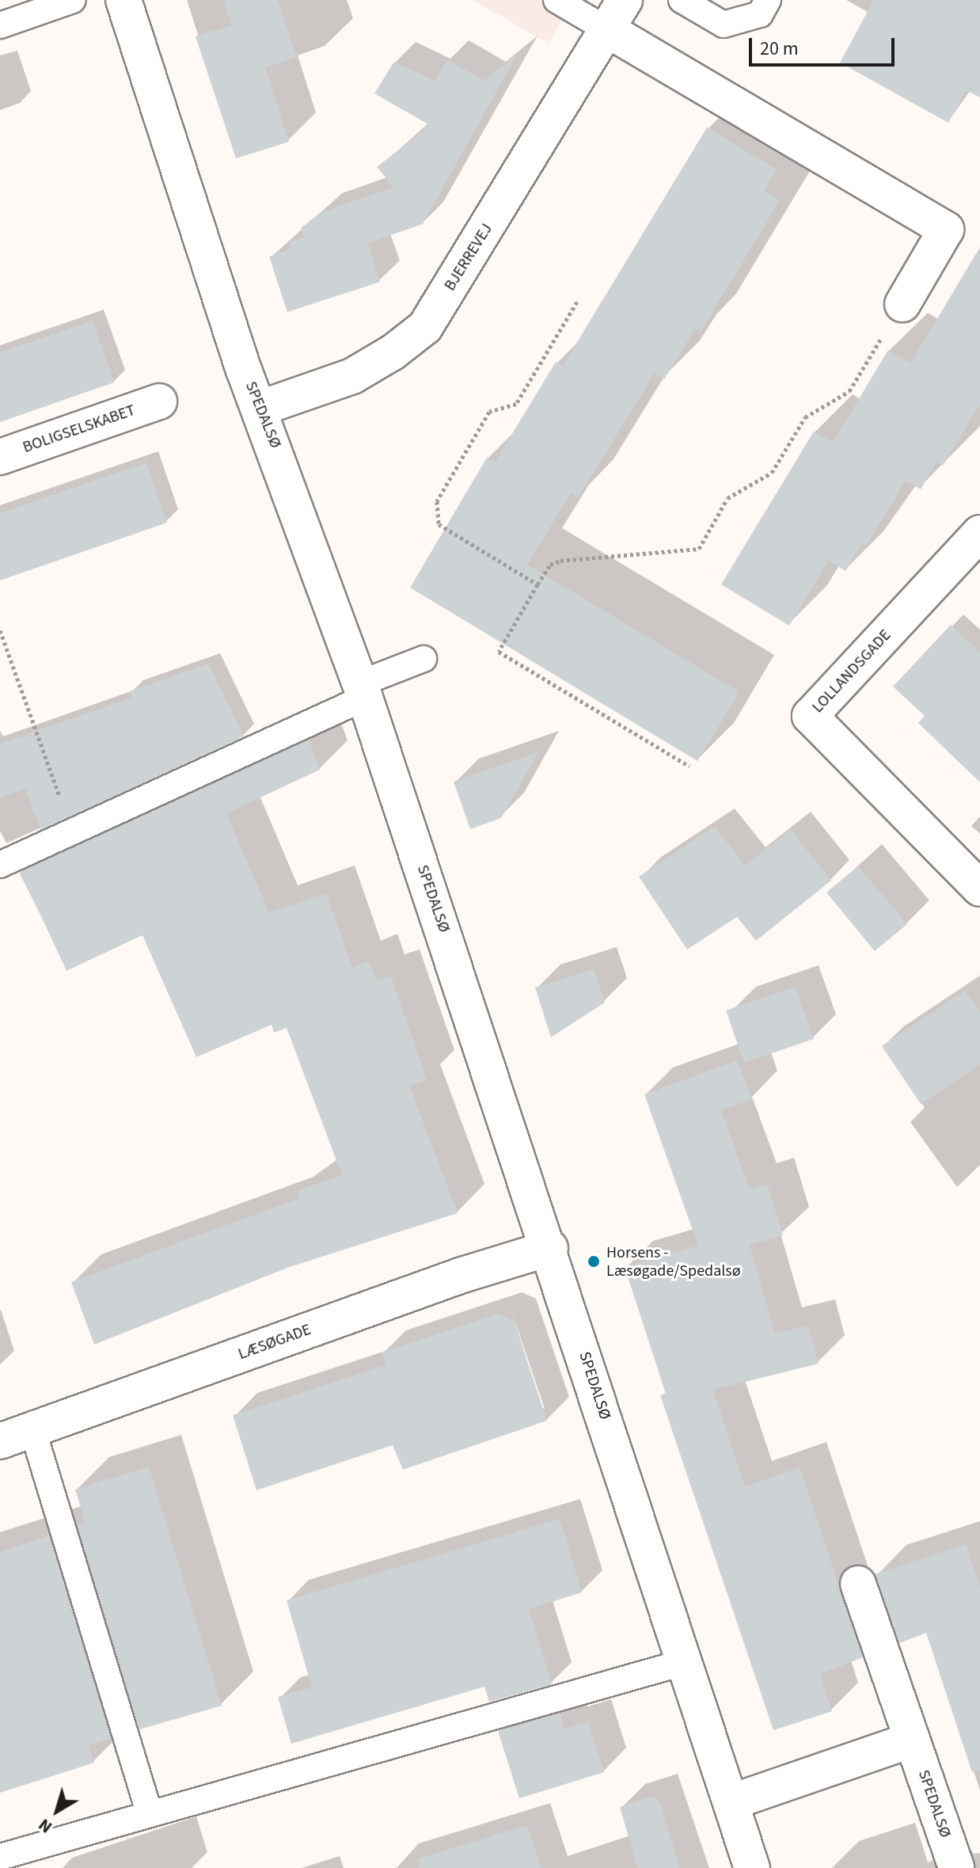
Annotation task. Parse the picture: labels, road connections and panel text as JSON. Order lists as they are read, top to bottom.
{
  "streets": {
    "street": [
      "BJERREVEJ",
      "SPEDALSØ",
      "BOLIGSELSKABET",
      "LOLLANDSGADE",
      "LÆSØGADE"
    ]
  },
  "crossings": [
    ["BJERREVEJ", "SPEDALSØ"],
    ["SPEDALSØ", "LÆSØGADE"]
  ],
  "places": ["Horsens - Læsøgade/Spedalsø"],
  "scale_bar": "20 m",
  "north": "bottom left"
}
